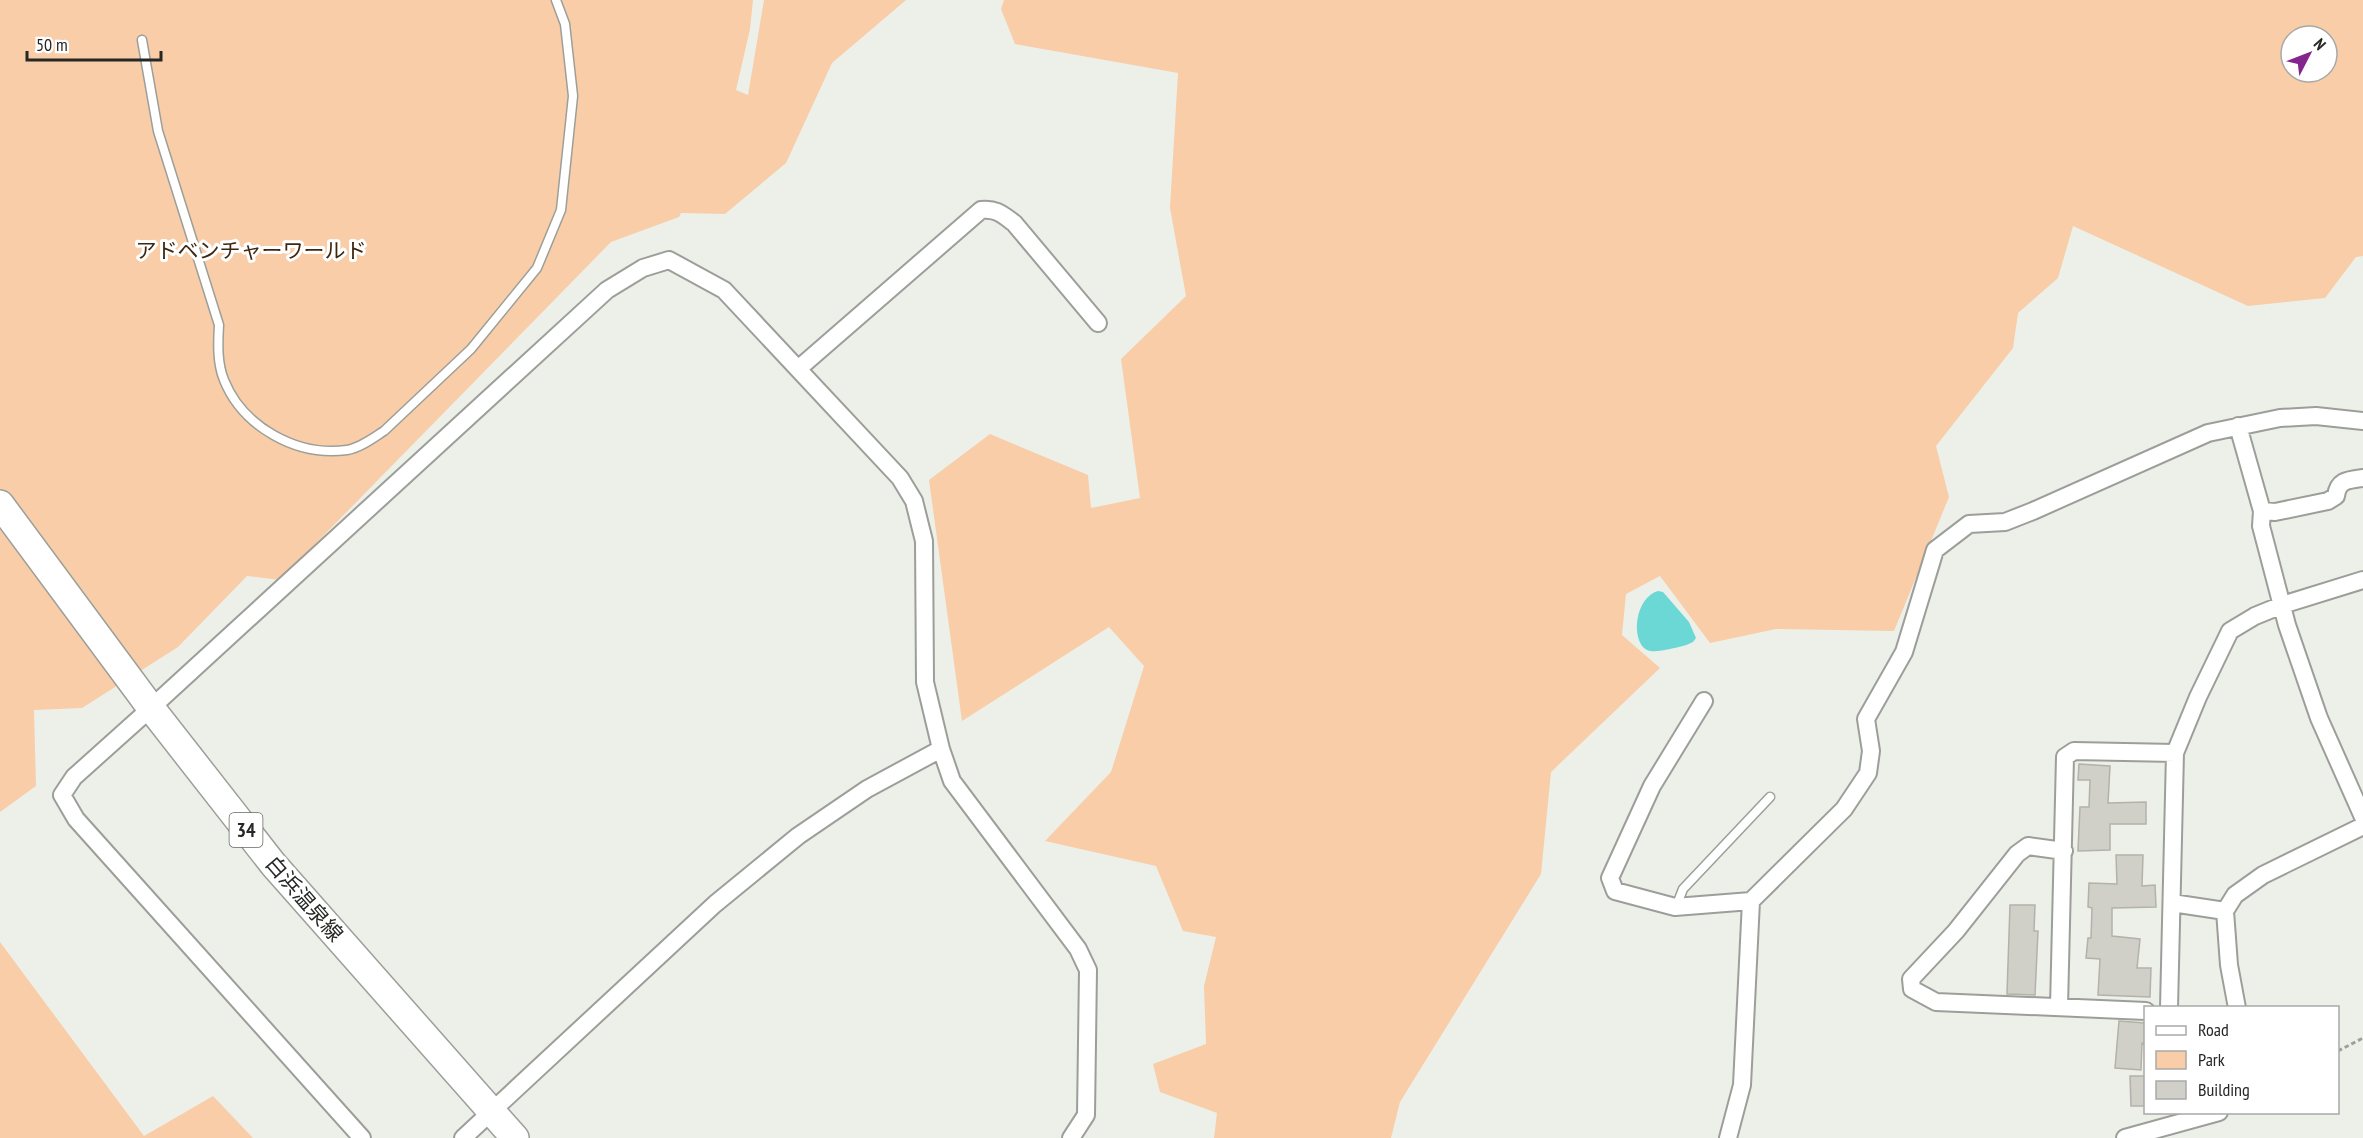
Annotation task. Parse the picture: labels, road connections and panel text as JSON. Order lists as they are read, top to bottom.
{
  "streets": {
    "main road": ["34", "白浜温泉線"]
  },
  "parks": ["アドベンチャーワールド"],
  "legend": ["Road", "Park", "Building"],
  "scale_bar": "50 m",
  "north": "top right"
}
